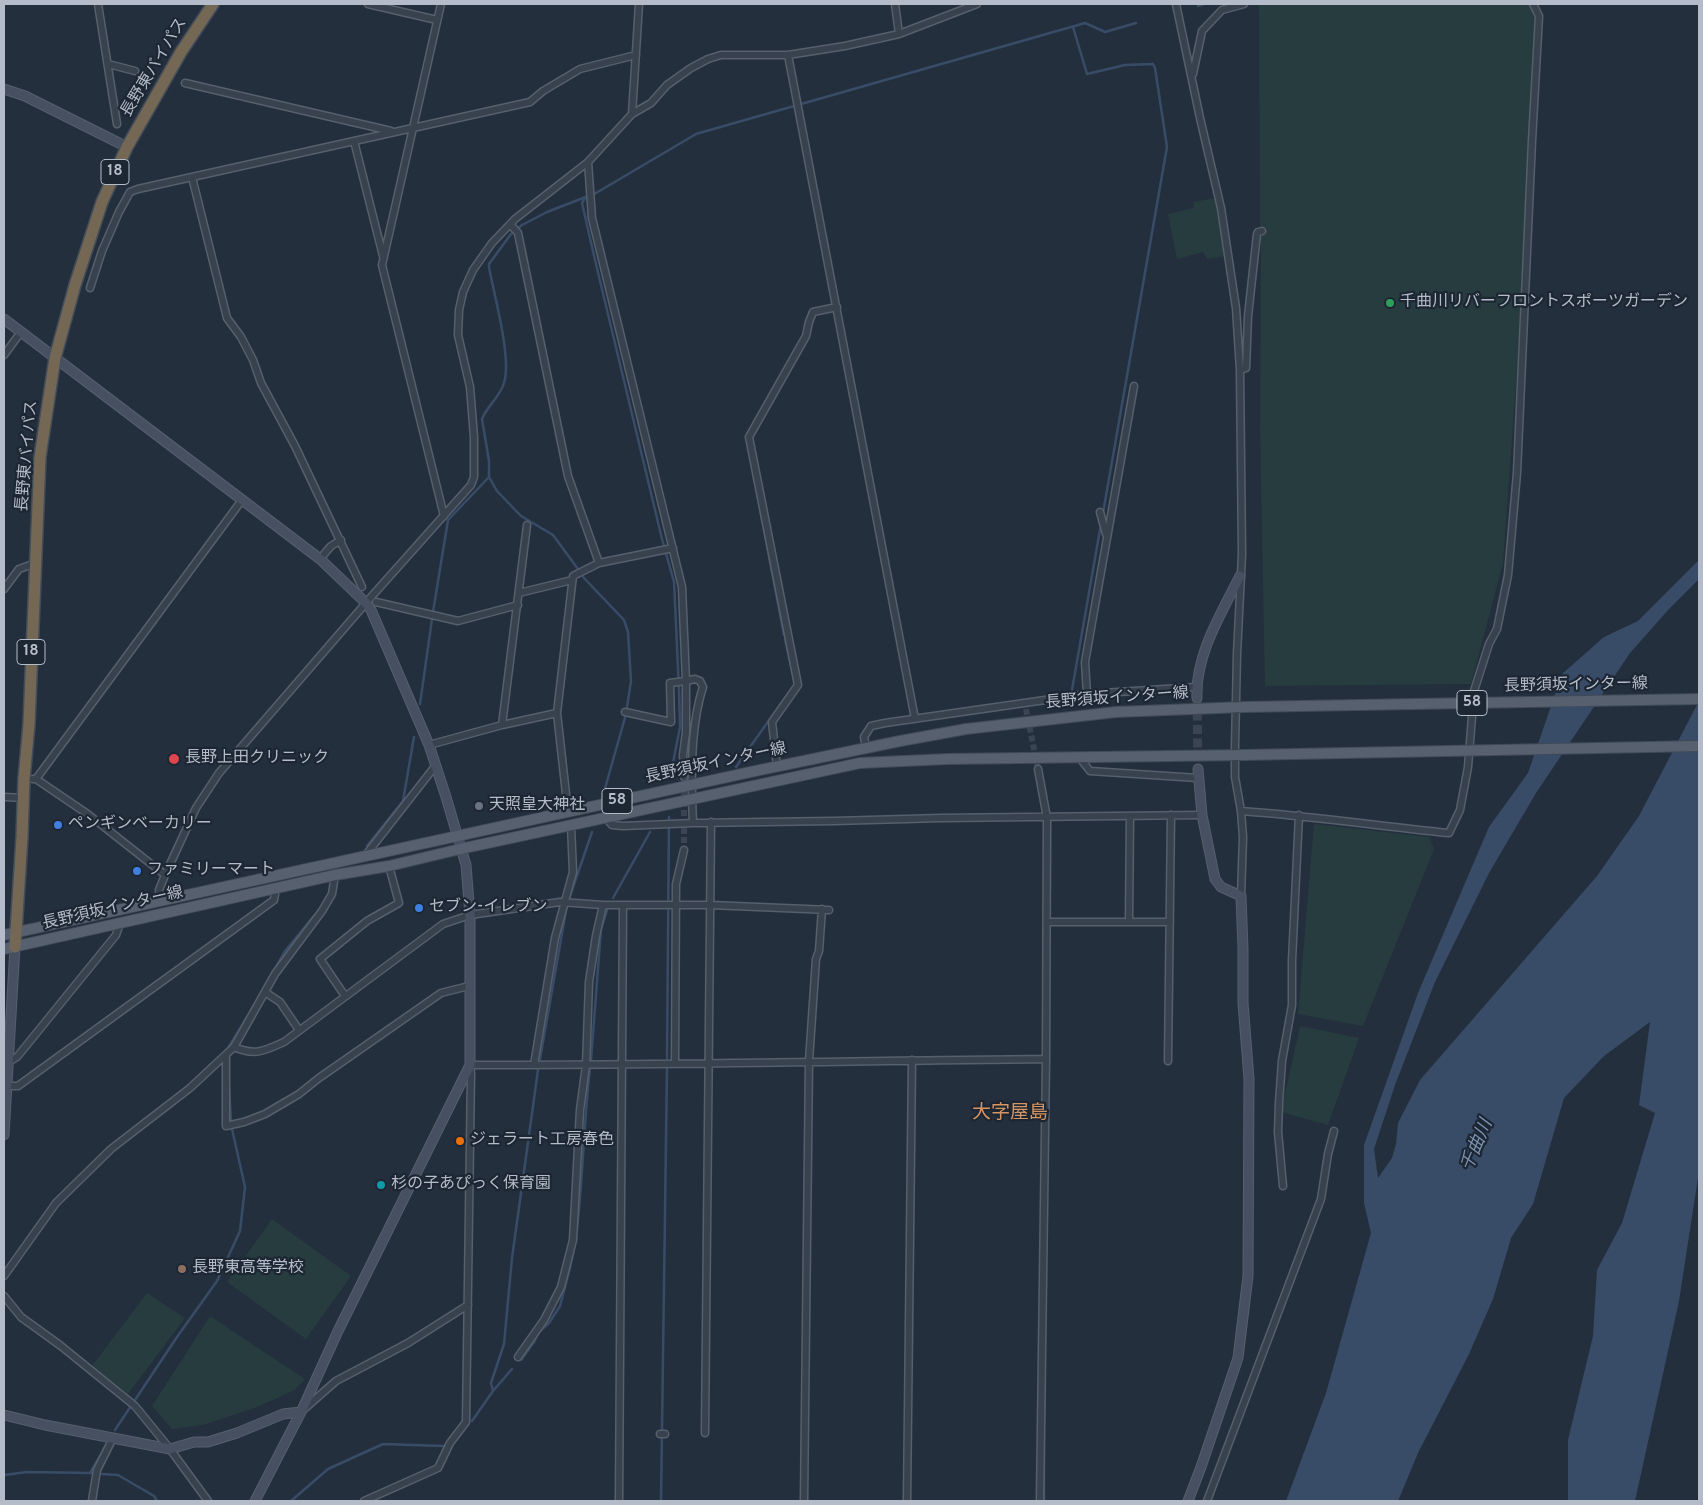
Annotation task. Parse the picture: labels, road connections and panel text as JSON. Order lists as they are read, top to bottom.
{
  "streets": {
    "highway": ["長野東バイパス", "18"],
    "main road": ["長野須坂インター線", "58"]
  },
  "crossings": [
    ["長野東バイパス", "長野須坂インター線"]
  ],
  "districts": ["大字屋島"],
  "water": ["千曲川"],
  "places": [
    "千曲川リバーフロントスポーツガーデン",
    "長野上田クリニック",
    "天照皇大神社",
    "ペンギンベーカリー",
    "ファミリーマート",
    "セブン-イレブン",
    "ジェラート工房春色",
    "杉の子あぴっく保育園",
    "長野東高等学校"
  ]
}
